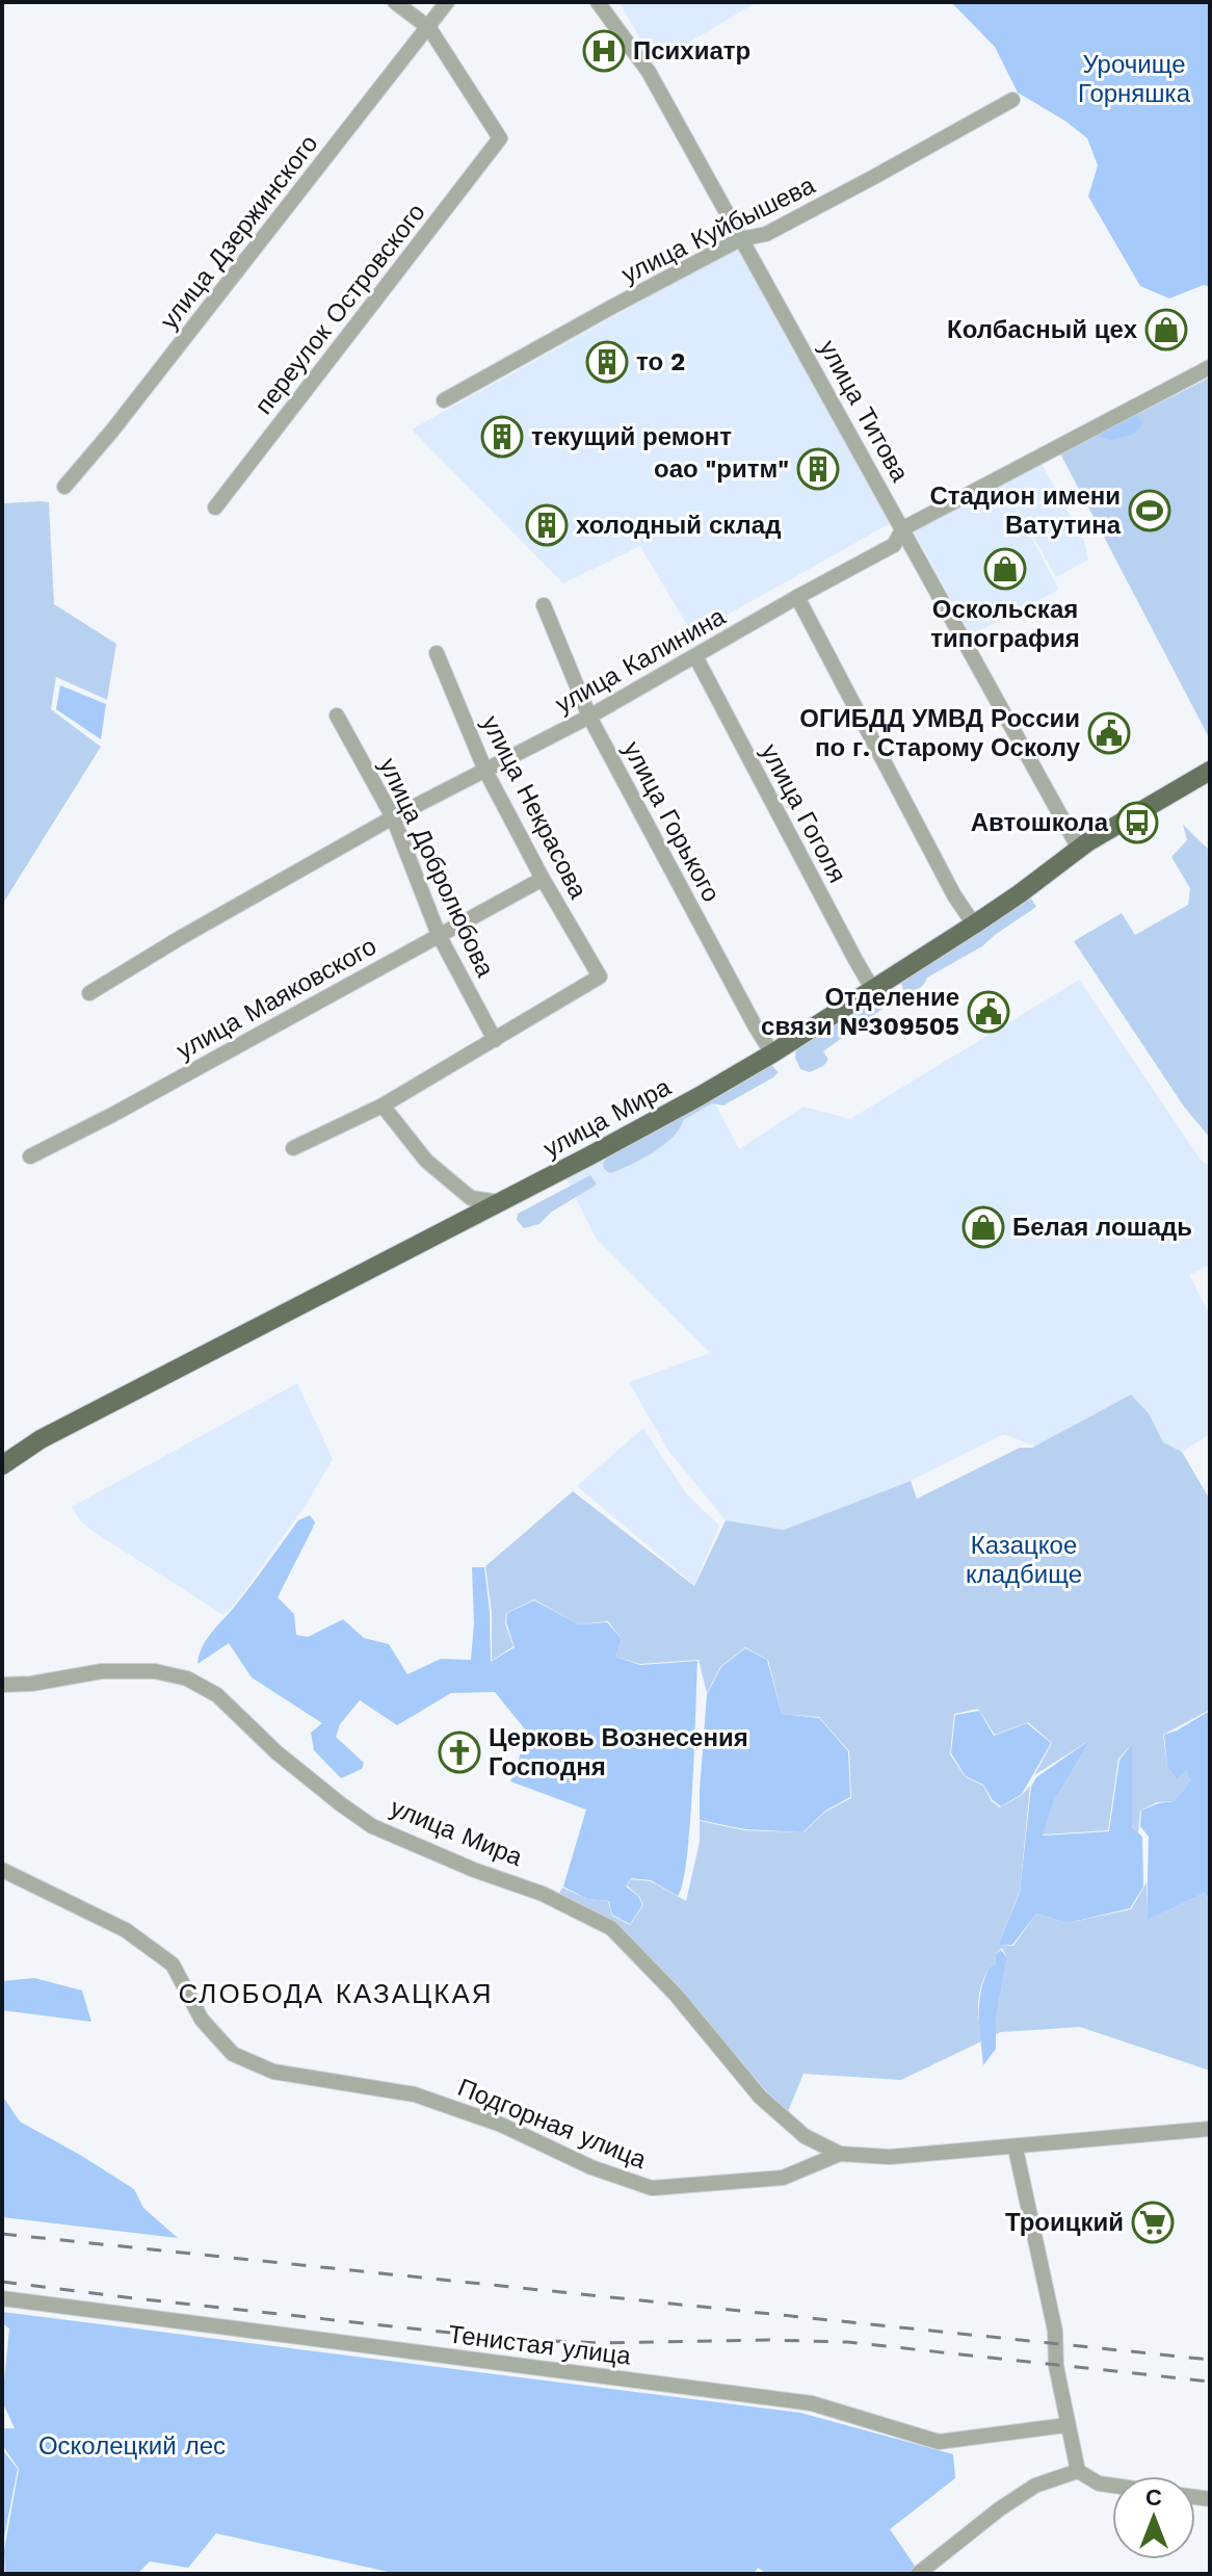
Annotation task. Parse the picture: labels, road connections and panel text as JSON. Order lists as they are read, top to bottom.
{
  "streets": {
    "main road": ["улица Мира"],
    "street": [
      "улица Куйбышева",
      "улица Дзержинского",
      "переулок Островского",
      "улица Титова",
      "улица Калинина",
      "улица Некрасова",
      "улица Гоголя",
      "улица Горького",
      "улица Добролюбова",
      "улица Маяковского",
      "Подгорная улица",
      "Тенистая улица"
    ]
  },
  "crossings": [
    ["улица Куйбышева", "улица Титова"],
    ["улица Дзержинского", "переулок Островского"],
    ["улица Титова", "улица Калинина"],
    ["улица Титова", "улица Мира"],
    ["улица Калинина", "улица Некрасова"],
    ["улица Калинина", "улица Гоголя"],
    ["улица Калинина", "улица Горького"],
    ["улица Калинина", "улица Добролюбова"],
    ["улица Некрасова", "улица Добролюбова"],
    ["улица Некрасова", "улица Маяковского"],
    ["улица Гоголя", "улица Мира"],
    ["улица Горького", "улица Мира"],
    ["улица Добролюбова", "улица Маяковского"],
    ["улица Мира", "Подгорная улица"]
  ],
  "districts": ["СЛОБОДА КАЗАЦКАЯ"],
  "parks": ["Урочище Горняшка", "Казацкое кладбище", "Осколецкий лес"],
  "places": {
    "hospital": ["Психиатр"],
    "shop": ["Колбасный цех", "Оскольская типография", "Белая лошадь"],
    "building": [
      "то 2",
      "текущий ремонт",
      "оао \"ритм\"",
      "холодный склад"
    ],
    "sports": ["Стадион имени Ватутина"],
    "public building": ["ОГИБДД УМВД России по г. Старому Осколу", "Отделение связи №309505"],
    "bus stop": ["Автошкола"],
    "church": ["Церковь Вознесения Господня"],
    "supermarket": ["Троицкий"]
  },
  "north": "top"
}
